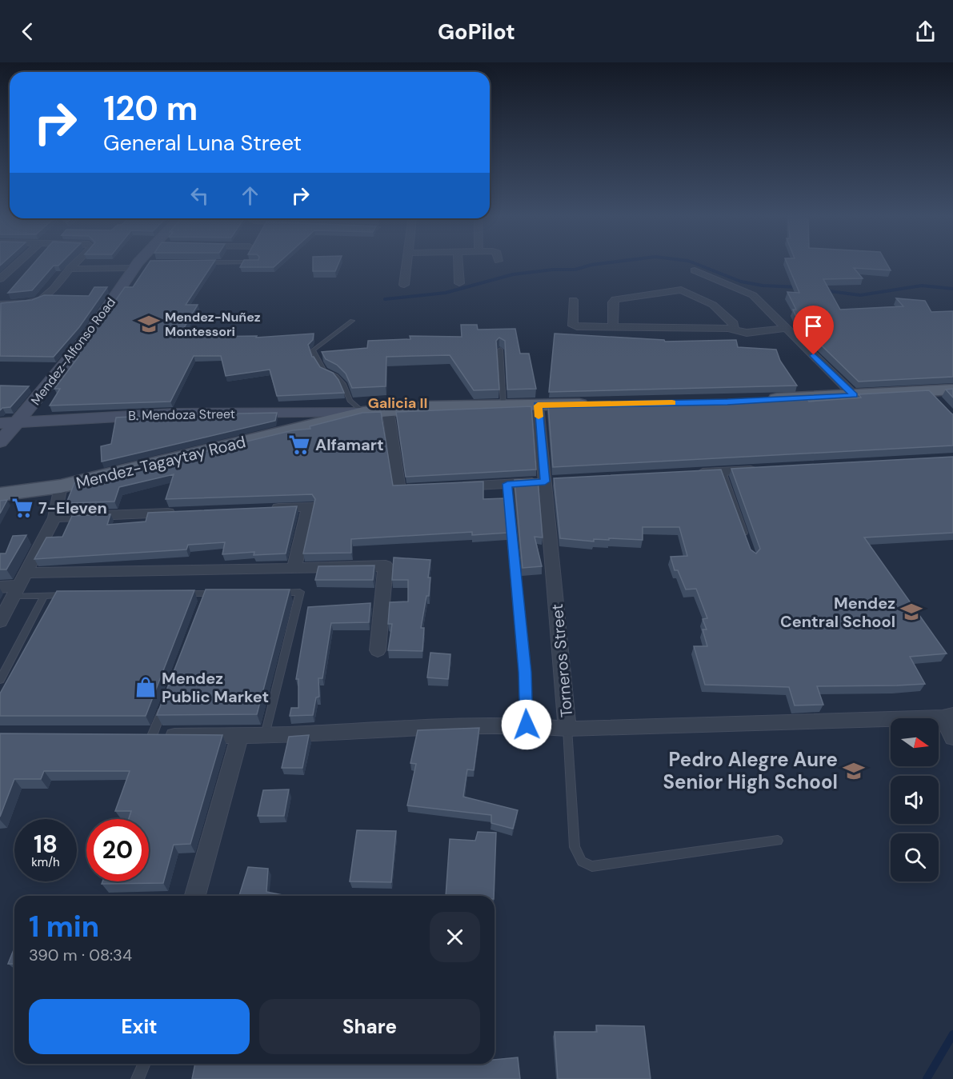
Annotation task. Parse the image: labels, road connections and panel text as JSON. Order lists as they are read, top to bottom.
{
  "streets": {
    "main road": ["Mendez-Alfonso Road", "B. Mendoza Street", "Mendez-Tagaytay Road"],
    "street": ["Torneros Street"]
  },
  "crossings": [
    ["Mendez-Alfonso Road", "B. Mendoza Street"],
    ["B. Mendoza Street", "Mendez-Tagaytay Road"],
    ["Mendez-Tagaytay Road", "Torneros Street"]
  ],
  "districts": ["Galicia II"],
  "places": {
    "school or university": ["Mendez-Nuñez Montessori", "Mendez Central School", "Pedro Alegre Aure Senior High School"],
    "supermarket": ["Alfamart", "7-Eleven"],
    "shop": ["Mendez Public Market"]
  },
  "north": "right",
  "page": {
    "header": "GoPilot",
    "turn": ["120 m", "General Luna Street"],
    "speed": "18 km/h",
    "limit": "20",
    "heading": ["1 min", "390 m · 08:34"],
    "buttons": ["Exit", "Share"]
  }
}
